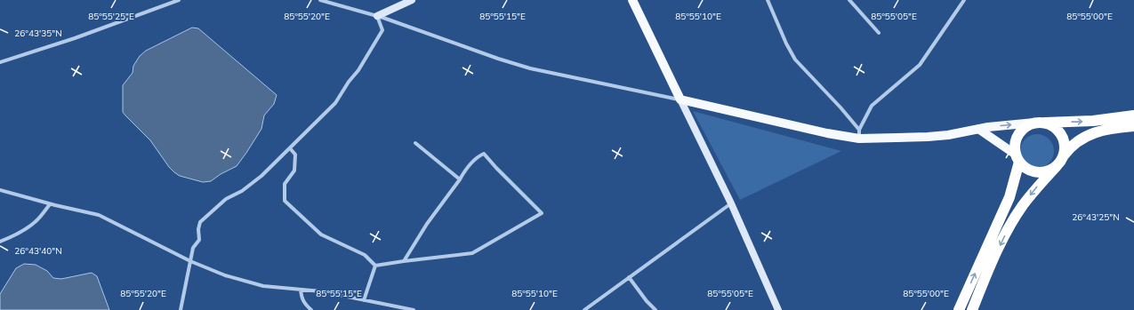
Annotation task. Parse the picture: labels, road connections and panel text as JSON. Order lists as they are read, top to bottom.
{
  "coordinates": [
    "85°55'25\"E",
    "85°55'20\"E",
    "85°55'15\"E",
    "85°55'10\"E",
    "85°55'05\"E",
    "85°55'00\"E",
    "26°43'35\"N",
    "26°43'25\"N",
    "26°43'40\"N"
  ]
}
